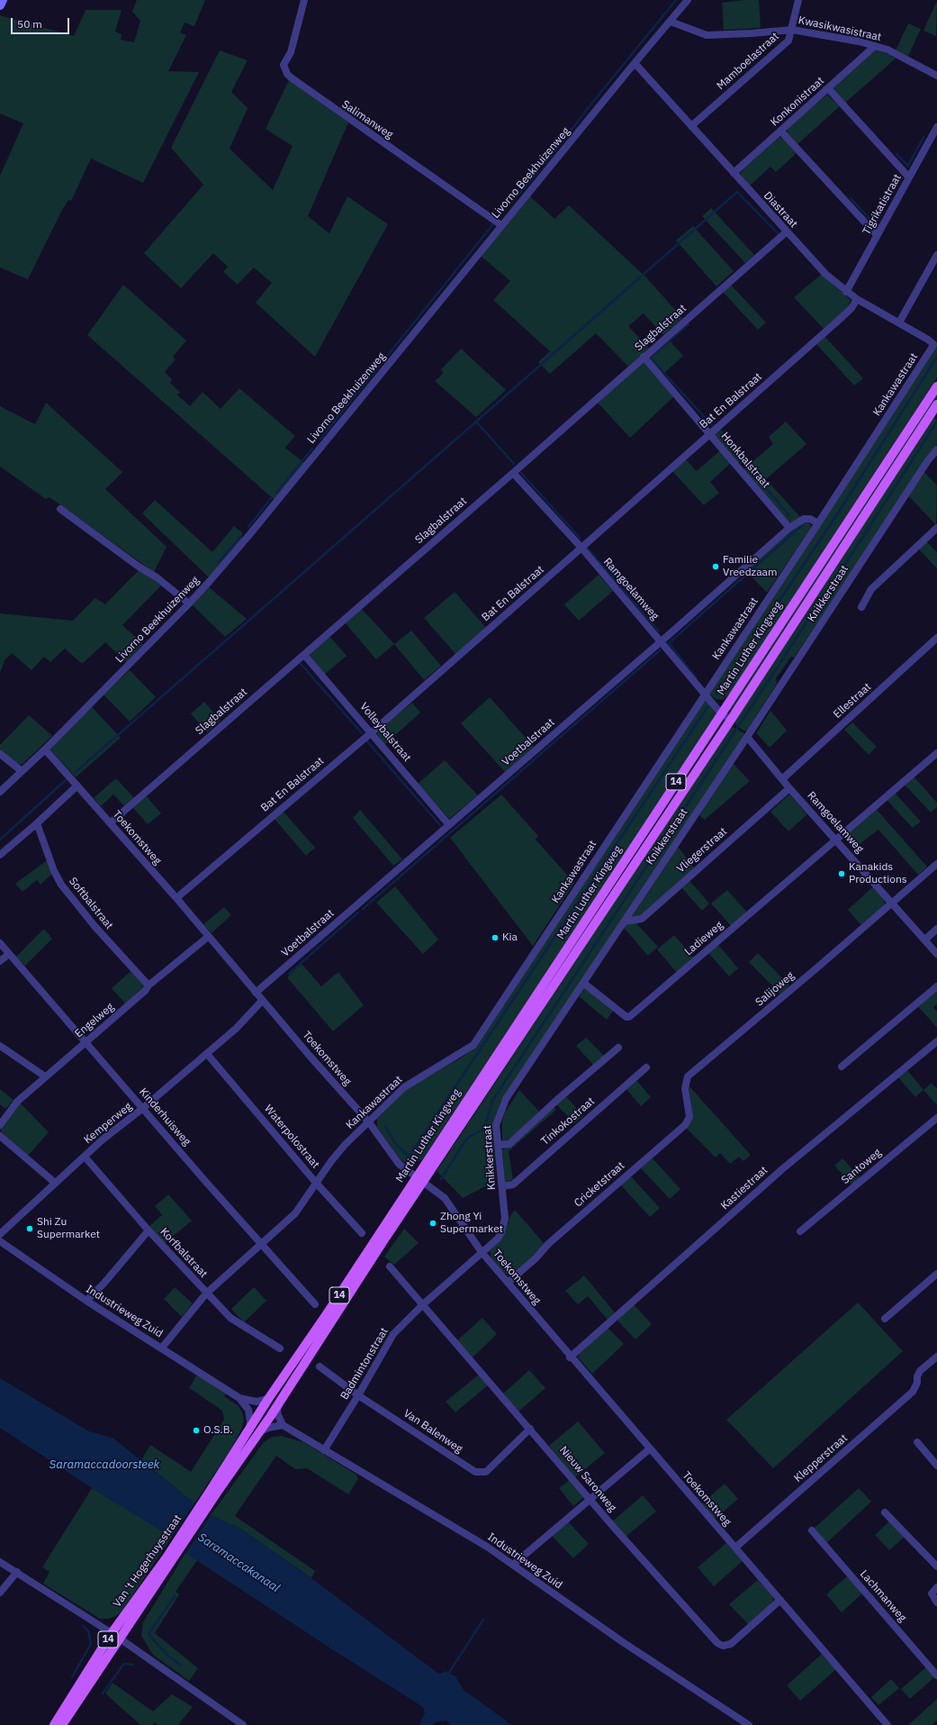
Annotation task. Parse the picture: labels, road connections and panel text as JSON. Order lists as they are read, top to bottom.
{
  "streets": {
    "main road": ["Martin Luther Kingweg", "14", "Van 't Hogerhuysstraat"],
    "street": [
      "Kwasikwasistraat",
      "Mamboelastraat",
      "Konkonistraat",
      "Salimanweg",
      "Livorno Beekhuizenweg",
      "Tigrikatistraat",
      "Diastraat",
      "Slagbalstraat",
      "Kankawastraat",
      "Bat En Balstraat",
      "Honkbalstraat",
      "Ramgoelamweg",
      "Knikkerstraat",
      "Ellestraat",
      "Volleybalstraat",
      "Voetbalstraat",
      "Toekomstweg",
      "Vliegerstraat",
      "Softbalstraat",
      "Ladieweg",
      "Salijoweg",
      "Engelweg",
      "Kinderhuisweg",
      "Tinkokostraat",
      "Kemperweg",
      "Waterpolostraat",
      "Santoweg",
      "Cricketstraat",
      "Kastiestraat",
      "Korfbalstraat",
      "Industrieweg Zuid",
      "Badmintonstraat",
      "Van Balenweg",
      "Klepperstraat",
      "Nieuw Saronweg",
      "Lachmanweg"
    ]
  },
  "crossings": [
    ["Kwasikwasistraat", "Mamboelastraat"],
    ["Kwasikwasistraat", "Konkonistraat"],
    ["Kwasikwasistraat", "Livorno Beekhuizenweg"],
    ["Mamboelastraat", "Diastraat"],
    ["Konkonistraat", "Diastraat"],
    ["Salimanweg", "Livorno Beekhuizenweg"],
    ["Livorno Beekhuizenweg", "Diastraat"],
    ["Livorno Beekhuizenweg", "Toekomstweg"],
    ["Tigrikatistraat", "Diastraat"],
    ["Diastraat", "Slagbalstraat"],
    ["Diastraat", "Kankawastraat"],
    ["Diastraat", "Bat En Balstraat"],
    ["Slagbalstraat", "Honkbalstraat"],
    ["Slagbalstraat", "Ramgoelamweg"],
    ["Slagbalstraat", "Volleybalstraat"],
    ["Slagbalstraat", "Toekomstweg"],
    ["Kankawastraat", "Ramgoelamweg"],
    ["Kankawastraat", "Voetbalstraat"],
    ["Kankawastraat", "Toekomstweg"],
    ["Kankawastraat", "Kinderhuisweg"],
    ["Kankawastraat", "Waterpolostraat"],
    ["Kankawastraat", "Korfbalstraat"],
    ["Kankawastraat", "Industrieweg Zuid"],
    ["Bat En Balstraat", "Honkbalstraat"],
    ["Bat En Balstraat", "Ramgoelamweg"],
    ["Bat En Balstraat", "Volleybalstraat"],
    ["Bat En Balstraat", "Toekomstweg"],
    ["Honkbalstraat", "Voetbalstraat"],
    ["Ramgoelamweg", "Knikkerstraat"],
    ["Ramgoelamweg", "Martin Luther Kingweg"],
    ["Ramgoelamweg", "Ellestraat"],
    ["Ramgoelamweg", "Voetbalstraat"],
    ["Ramgoelamweg", "Vliegerstraat"],
    ["Ramgoelamweg", "Ladieweg"],
    ["Ramgoelamweg", "Salijoweg"],
    ["Knikkerstraat", "Toekomstweg"],
    ["Knikkerstraat", "Vliegerstraat"],
    ["Knikkerstraat", "Ladieweg"],
    ["Knikkerstraat", "Tinkokostraat"],
    ["Knikkerstraat", "Badmintonstraat"],
    ["Martin Luther Kingweg", "Toekomstweg"],
    ["Martin Luther Kingweg", "Industrieweg Zuid"],
    ["Martin Luther Kingweg", "Van 't Hogerhuysstraat"],
    ["Volleybalstraat", "Voetbalstraat"],
    ["Voetbalstraat", "Toekomstweg"],
    ["Toekomstweg", "Engelweg"],
    ["Toekomstweg", "Kemperweg"],
    ["Toekomstweg", "Cricketstraat"],
    ["Toekomstweg", "Kastiestraat"],
    ["Toekomstweg", "Badmintonstraat"],
    ["Toekomstweg", "Klepperstraat"],
    ["Toekomstweg", "Nieuw Saronweg"],
    ["Softbalstraat", "Engelweg"],
    ["Salijoweg", "Cricketstraat"],
    ["Engelweg", "Kinderhuisweg"],
    ["Kinderhuisweg", "Kemperweg"],
    ["Kemperweg", "Waterpolostraat"],
    ["Kemperweg", "Korfbalstraat"],
    ["Industrieweg Zuid", "Badmintonstraat"],
    ["Industrieweg Zuid", "Van 't Hogerhuysstraat"],
    ["Badmintonstraat", "Van Balenweg"],
    ["Badmintonstraat", "Nieuw Saronweg"],
    ["Van Balenweg", "Nieuw Saronweg"]
  ],
  "water": ["Saramaccadoorsteek", "Saramaccakanaal"],
  "places": [
    "Familie Vreedzaam",
    "Kanakids Productions",
    "Kia",
    "Zhong Yi Supermarket",
    "Shi Zu Supermarket",
    "O.S.B."
  ],
  "scale_bar": "50 m"
}
